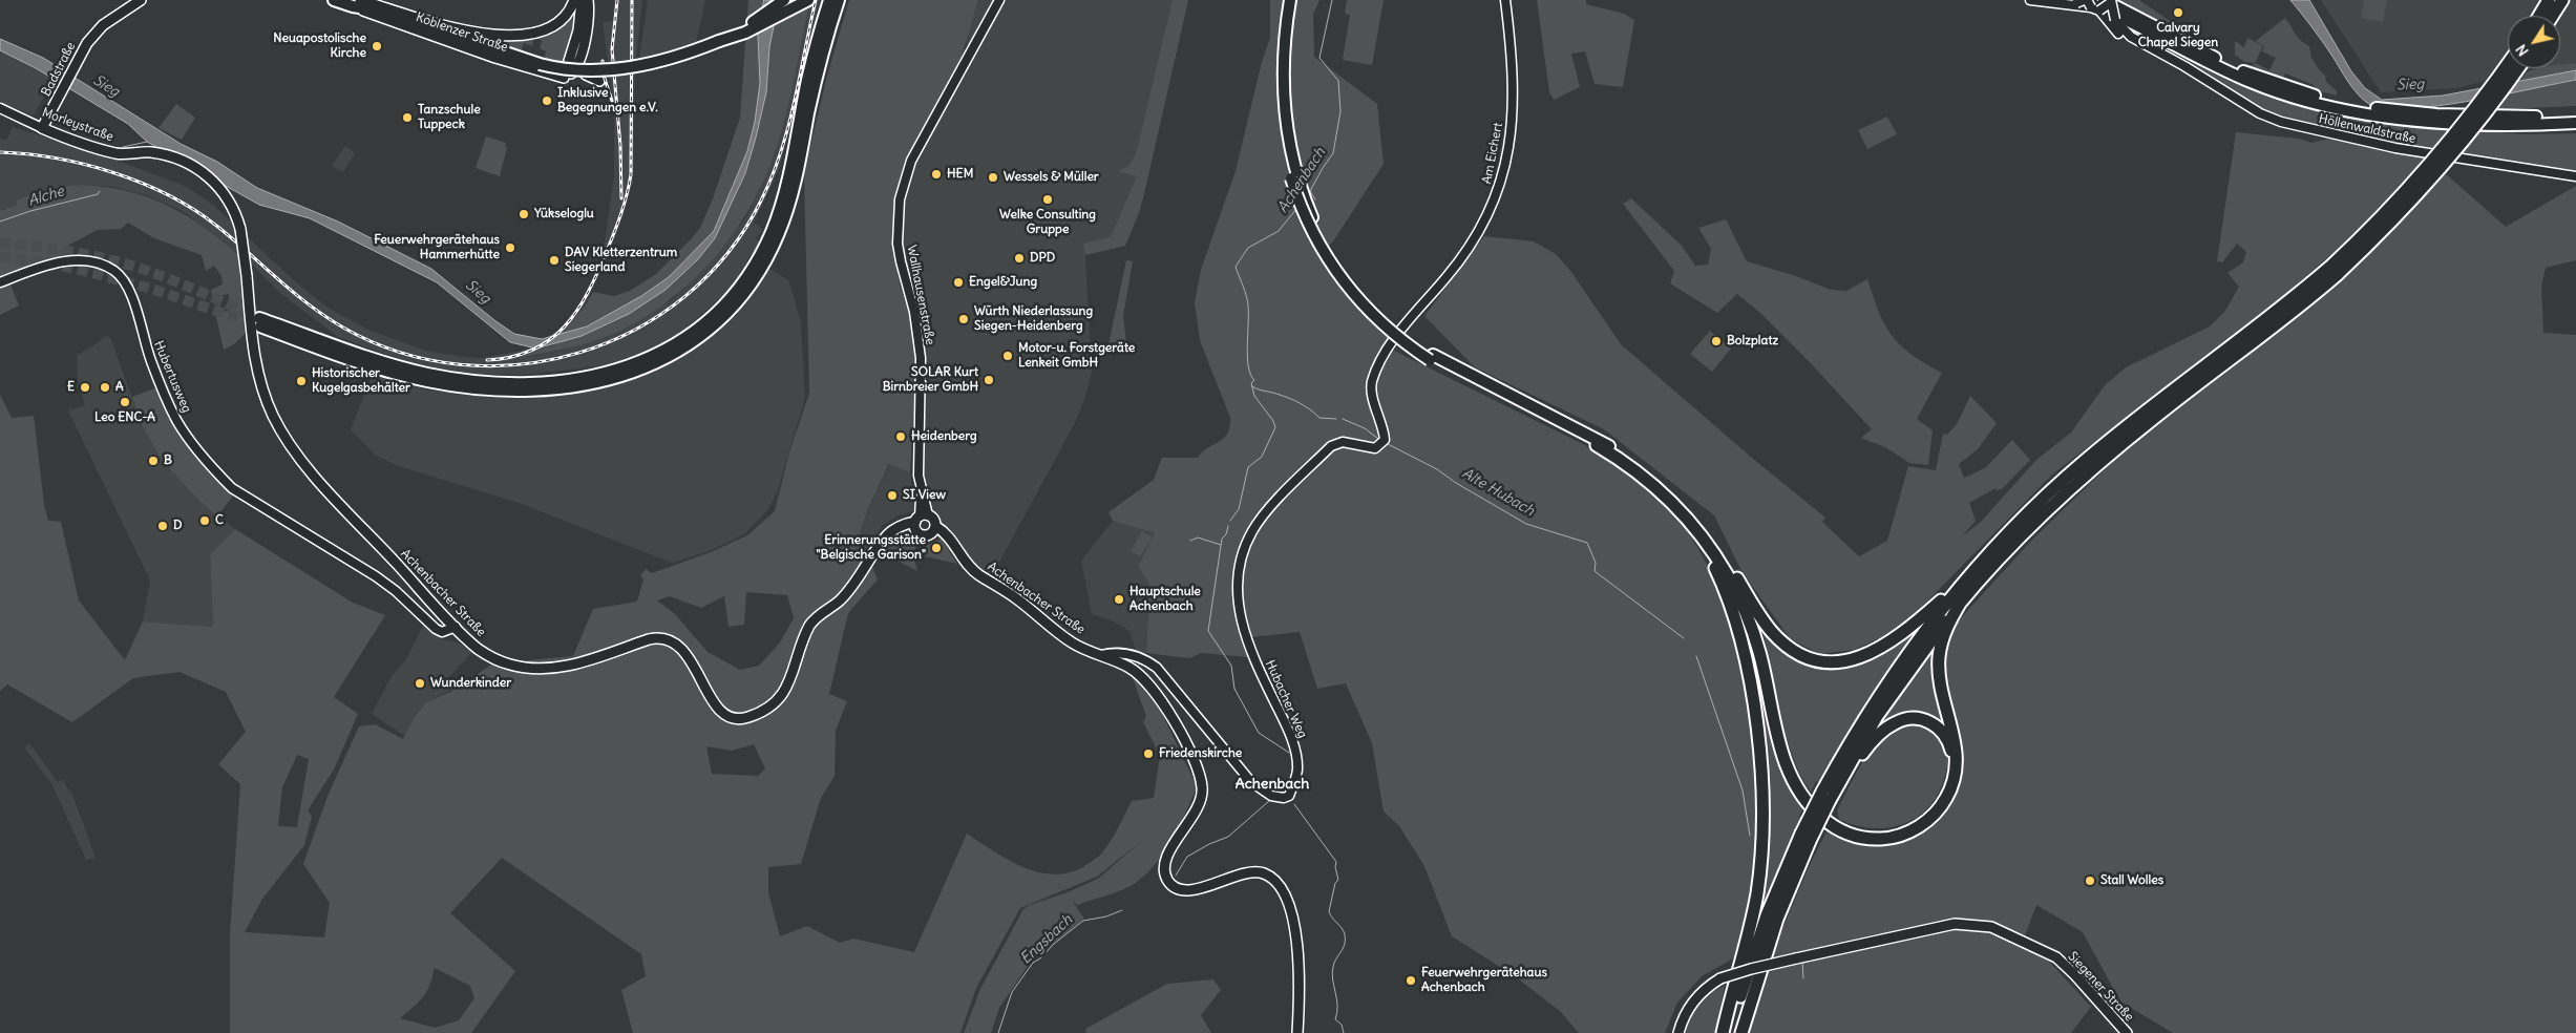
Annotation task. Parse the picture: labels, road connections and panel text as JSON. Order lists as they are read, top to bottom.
{
  "streets": {
    "main road": [
      "Koblenzer Straße",
      "Badstraße",
      "Morleystraße",
      "Achenbacher Straße",
      "Siegener Straße"
    ],
    "street": [
      "Höllenwaldstraße",
      "Am Eichert",
      "Wallhausenstraße",
      "Hubertusweg",
      "Hubacher Weg"
    ]
  },
  "crossings": [
    ["Badstraße", "Morleystraße"],
    ["Morleystraße", "Achenbacher Straße"],
    ["Am Eichert", "Hubacher Weg"],
    ["Wallhausenstraße", "Achenbacher Straße"],
    ["Hubertusweg", "Achenbacher Straße"],
    ["Achenbacher Straße", "Hubacher Weg"]
  ],
  "districts": ["Achenbach"],
  "water": [
    "Sieg",
    "Achenbach",
    "Alche",
    "Alte Hubach",
    "Engsbach"
  ],
  "places": [
    "Calvary Chapel Siegen",
    "Neuapostolische Kirche",
    "Inklusive Begegnungen e.V.",
    "Tanzschule Tuppeck",
    "HEM",
    "Wessels & Müller",
    "Welke Consulting Gruppe",
    "Yükseloglu",
    "Feuerwehrgerätehaus Hammerhütte",
    "DPD",
    "DAV Kletterzentrum Siegerland",
    "Engel&Jung",
    "Würth Niederlassung Siegen-Heidenberg",
    "Bolzplatz",
    "Motor-u. Forstgeräte Lenkeit GmbH",
    "SOLAR Kurt Birnbreier GmbH",
    "Historischer Kugelgasbehälter",
    "E",
    "A",
    "Leo ENC-A",
    "Heidenberg",
    "B",
    "SI View",
    "C",
    "D",
    "Erinnerungsstätte \"Belgische Garison\"",
    "Hauptschule Achenbach",
    "Wunderkinder",
    "Friedenskirche",
    "Stall Wolles",
    "Feuerwehrgerätehaus Achenbach"
  ],
  "north": "bottom left"
}
